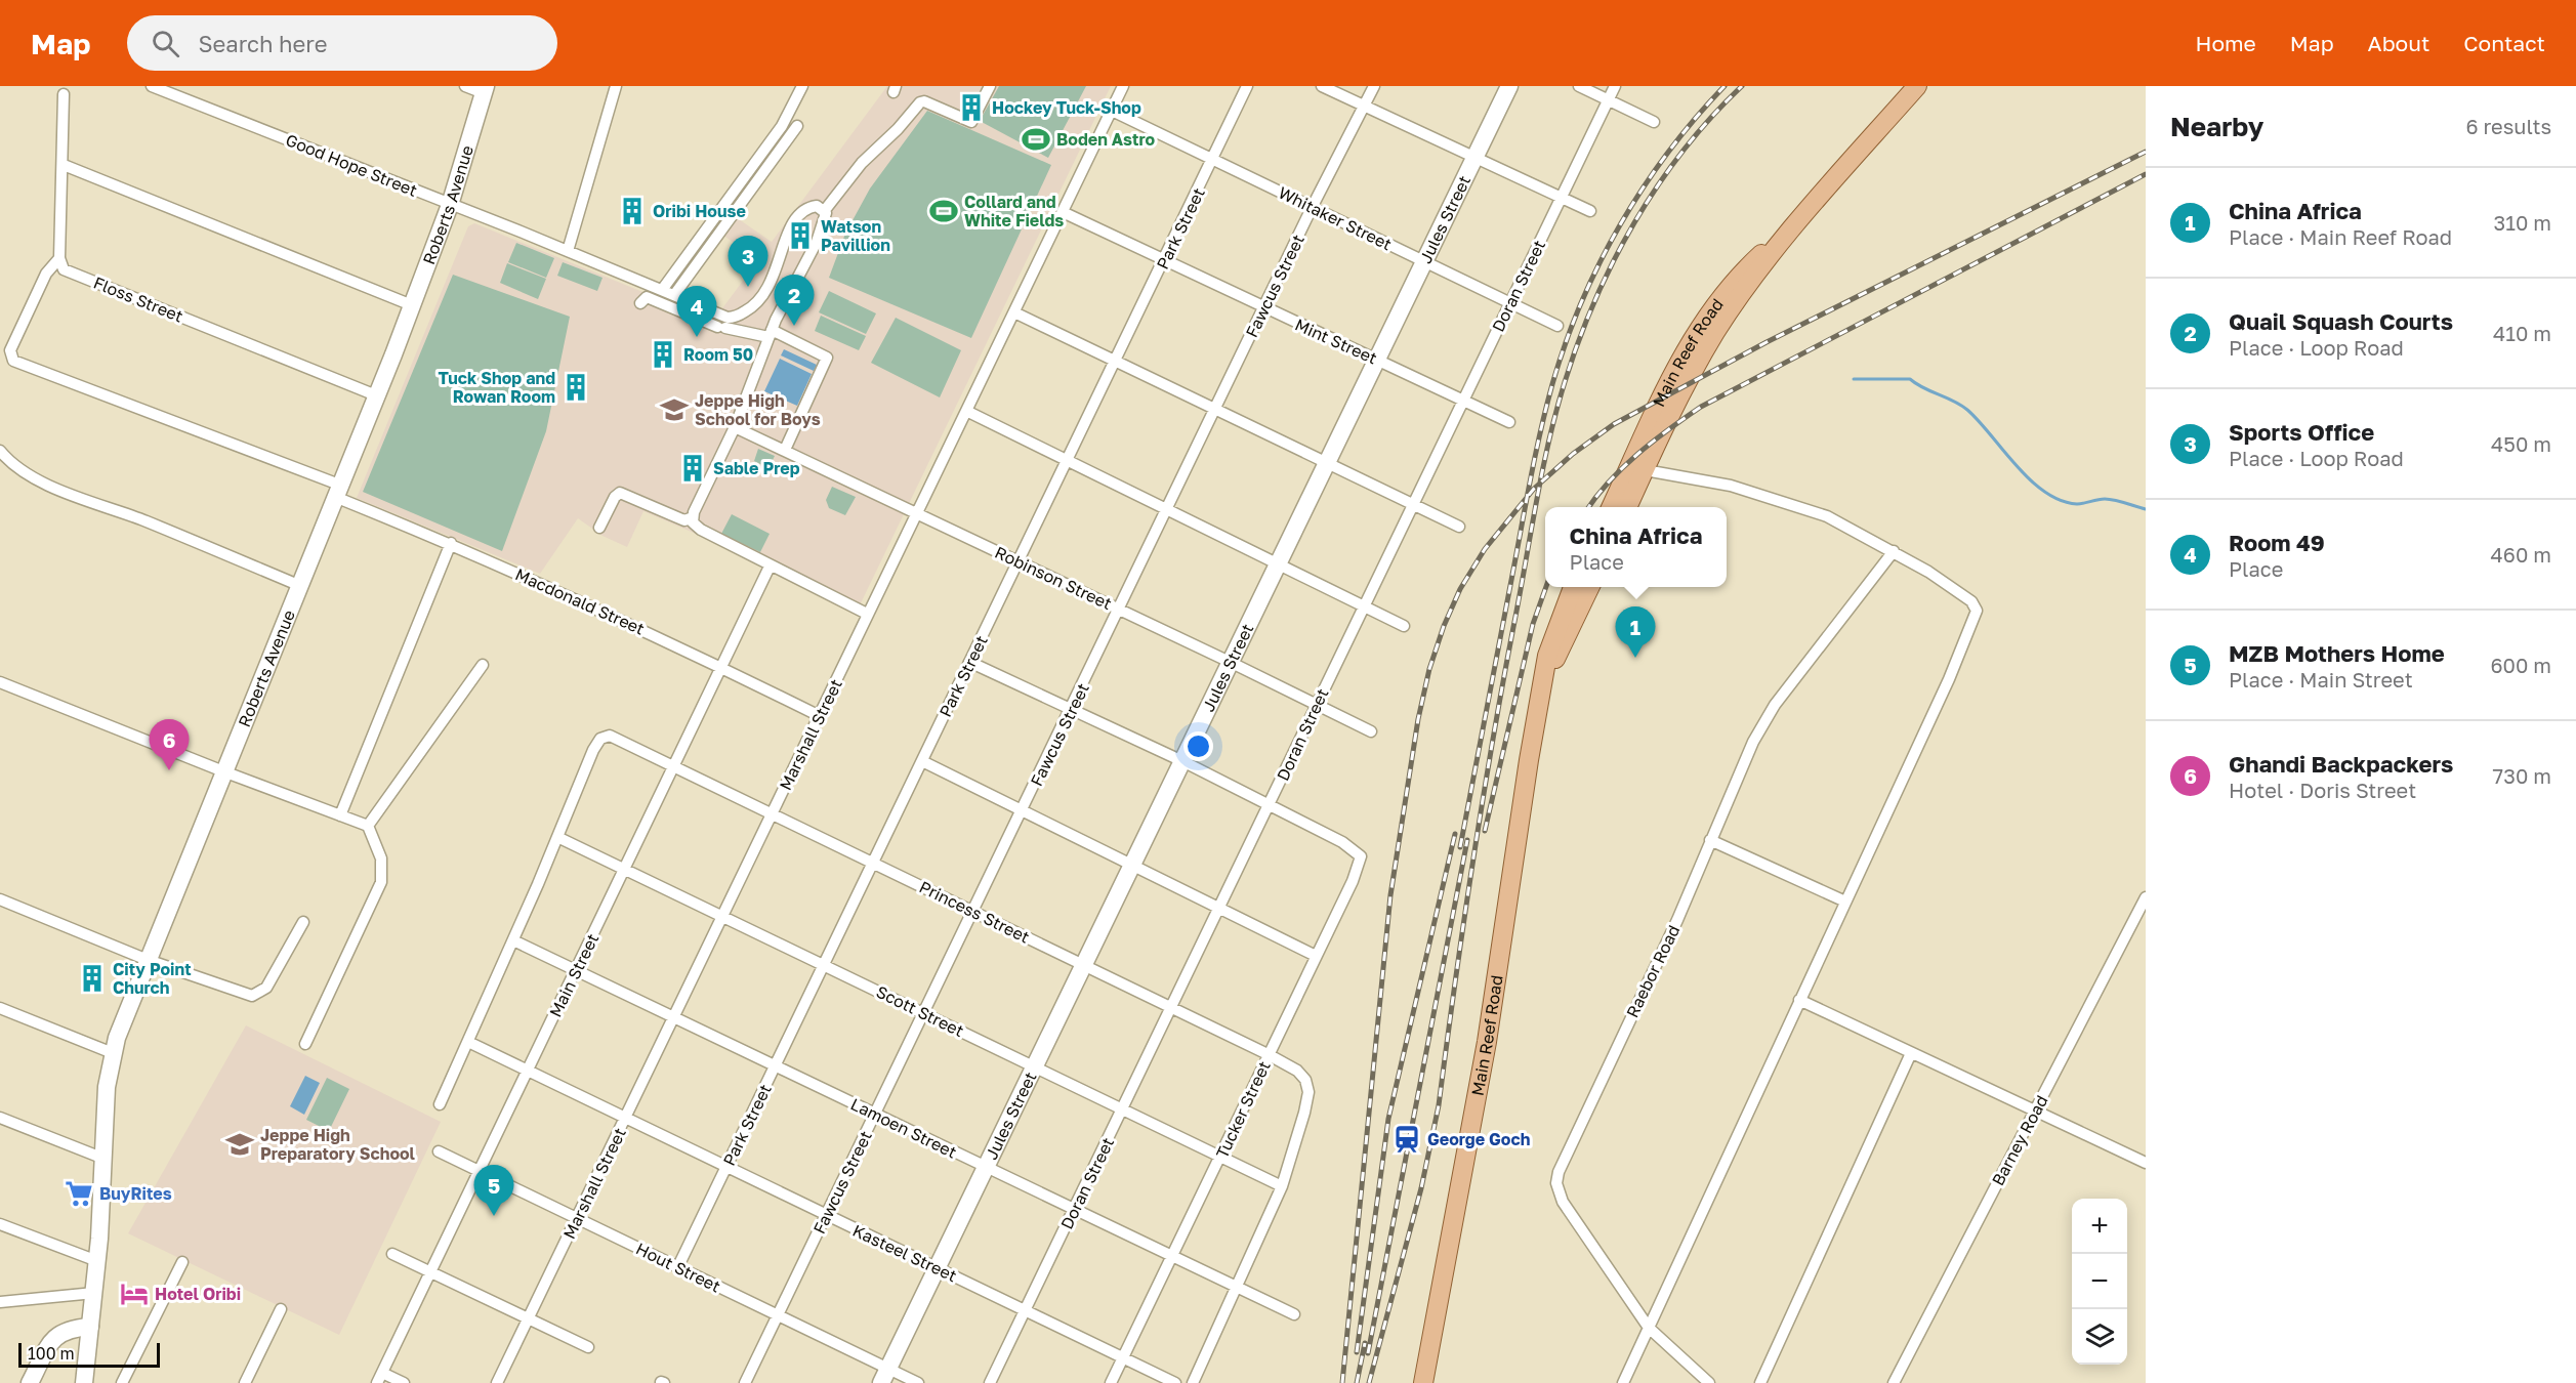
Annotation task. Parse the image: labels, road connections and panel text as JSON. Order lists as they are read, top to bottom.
{
  "streets": {
    "main road": ["Roberts Avenue", "Jules Street", "Main Reef Road"],
    "street": [
      "Good Hope Street",
      "Whitaker Street",
      "Park Street",
      "Fawcus Street",
      "Doran Street",
      "Floss Street",
      "Mint Street",
      "Robinson Street",
      "Macdonald Street",
      "Marshall Street",
      "Princess Street",
      "Raebor Road",
      "Main Street",
      "Scott Street",
      "Tucker Street",
      "Lamoen Street",
      "Barney Road",
      "Kasteel Street",
      "Hout Street"
    ]
  },
  "crossings": [
    ["Good Hope Street", "Roberts Avenue"],
    ["Roberts Avenue", "Floss Street"],
    ["Roberts Avenue", "Macdonald Street"],
    ["Whitaker Street", "Jules Street"],
    ["Whitaker Street", "Park Street"],
    ["Whitaker Street", "Fawcus Street"],
    ["Whitaker Street", "Doran Street"],
    ["Whitaker Street", "Marshall Street"],
    ["Jules Street", "Mint Street"],
    ["Jules Street", "Robinson Street"],
    ["Jules Street", "Princess Street"],
    ["Jules Street", "Scott Street"],
    ["Jules Street", "Lamoen Street"],
    ["Jules Street", "Kasteel Street"],
    ["Jules Street", "Hout Street"],
    ["Park Street", "Mint Street"],
    ["Park Street", "Robinson Street"],
    ["Park Street", "Princess Street"],
    ["Park Street", "Scott Street"],
    ["Park Street", "Lamoen Street"],
    ["Park Street", "Kasteel Street"],
    ["Park Street", "Hout Street"],
    ["Fawcus Street", "Mint Street"],
    ["Fawcus Street", "Robinson Street"],
    ["Fawcus Street", "Princess Street"],
    ["Fawcus Street", "Scott Street"],
    ["Fawcus Street", "Lamoen Street"],
    ["Fawcus Street", "Kasteel Street"],
    ["Fawcus Street", "Hout Street"],
    ["Doran Street", "Mint Street"],
    ["Doran Street", "Robinson Street"],
    ["Doran Street", "Princess Street"],
    ["Doran Street", "Scott Street"],
    ["Doran Street", "Tucker Street"],
    ["Doran Street", "Lamoen Street"],
    ["Doran Street", "Kasteel Street"],
    ["Floss Street", "Macdonald Street"],
    ["Mint Street", "Marshall Street"],
    ["Robinson Street", "Marshall Street"],
    ["Macdonald Street", "Marshall Street"],
    ["Macdonald Street", "Main Street"],
    ["Marshall Street", "Princess Street"],
    ["Marshall Street", "Scott Street"],
    ["Marshall Street", "Lamoen Street"],
    ["Marshall Street", "Kasteel Street"],
    ["Marshall Street", "Hout Street"],
    ["Princess Street", "Main Street"],
    ["Princess Street", "Scott Street"],
    ["Princess Street", "Tucker Street"],
    ["Main Street", "Scott Street"],
    ["Main Street", "Lamoen Street"],
    ["Main Street", "Kasteel Street"],
    ["Main Street", "Hout Street"],
    ["Scott Street", "Tucker Street"],
    ["Tucker Street", "Lamoen Street"],
    ["Tucker Street", "Kasteel Street"]
  ],
  "places": {
    "building": [
      "Hockey Tuck-Shop",
      "Oribi House",
      "Watson Pavillion",
      "Room 50",
      "Tuck Shop and Rowan Room",
      "Sable Prep",
      "City Point Church"
    ],
    "sports": ["Boden Astro", "Collard and White Fields"],
    "school or university": ["Jeppe High School for Boys", "Jeppe High Preparatory School"],
    "station": ["George Goch"],
    "supermarket": ["BuyRites"],
    "hotel": ["Hotel Oribi"]
  },
  "scale_bar": "100 m",
  "page": {
    "header": "Map",
    "search": "Search here",
    "nav": [
      "Home",
      "Map",
      "About",
      "Contact"
    ],
    "heading": ["Nearby", "6 results"],
    "list": [
      {
        "mark": "1",
        "name": "China Africa",
        "note": "Place · Main Reef Road",
        "value": "310 m"
      },
      {
        "mark": "2",
        "name": "Quail Squash Courts",
        "note": "Place · Loop Road",
        "value": "410 m"
      },
      {
        "mark": "3",
        "name": "Sports Office",
        "note": "Place · Loop Road",
        "value": "450 m"
      },
      {
        "mark": "4",
        "name": "Room 49",
        "note": "Place",
        "value": "460 m"
      },
      {
        "mark": "5",
        "name": "MZB Mothers Home",
        "note": "Place · Main Street",
        "value": "600 m"
      },
      {
        "mark": "6",
        "name": "Ghandi Backpackers",
        "note": "Hotel · Doris Street",
        "value": "730 m"
      }
    ],
    "pins": [
      "3",
      "2",
      "4",
      "1",
      "6",
      "5"
    ],
    "popup": ["China Africa", "Place"],
    "map_buttons": ["+", "−"],
    "scale": "100 m"
  }
}
